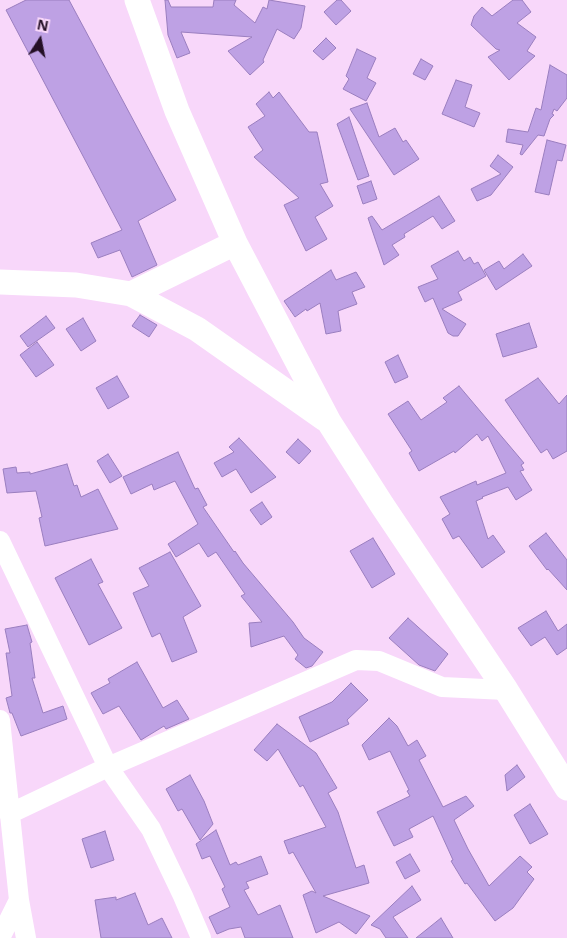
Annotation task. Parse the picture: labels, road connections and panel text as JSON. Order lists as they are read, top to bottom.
{
  "north": "top"
}
